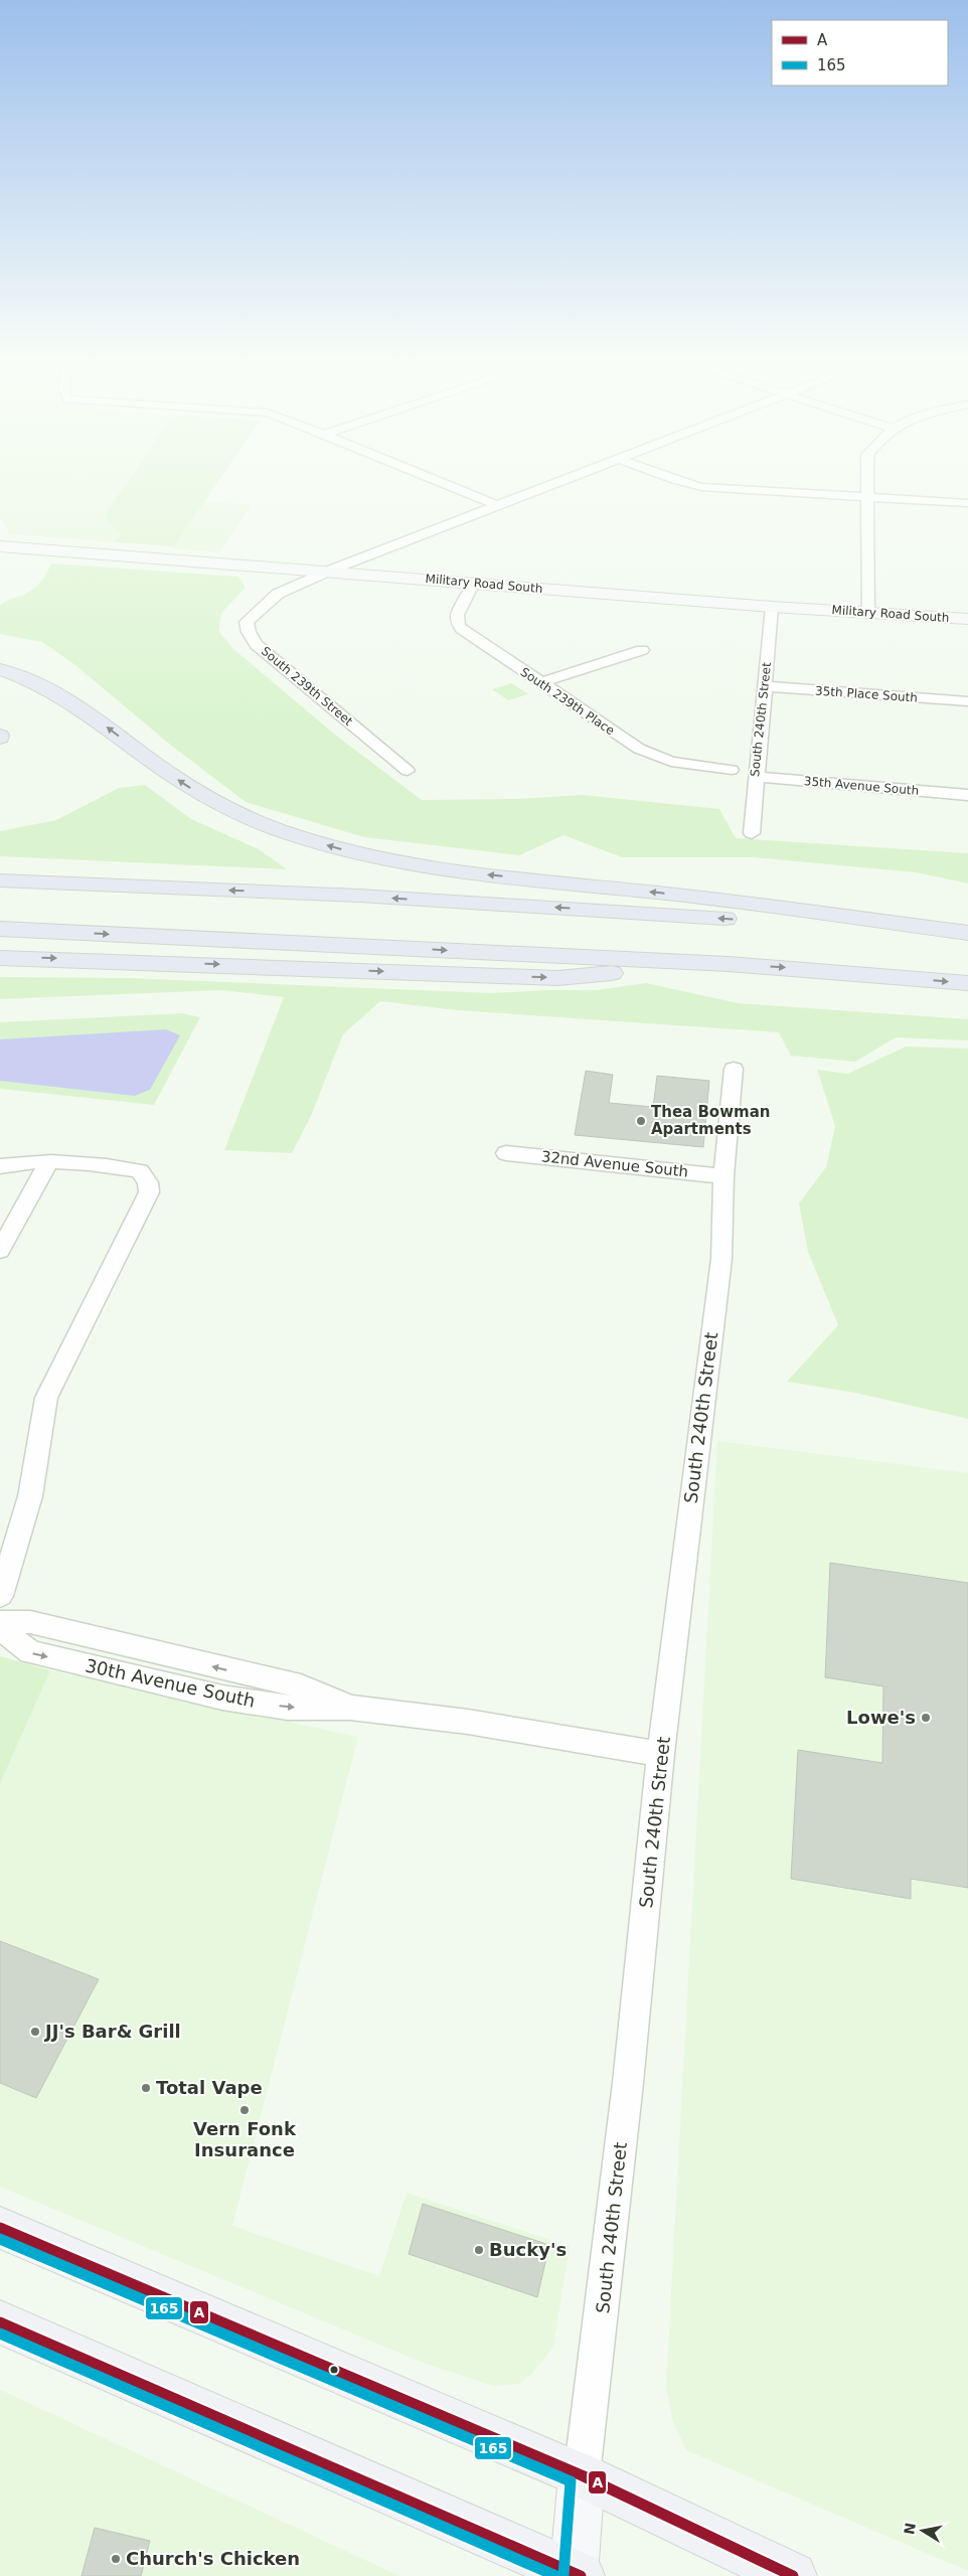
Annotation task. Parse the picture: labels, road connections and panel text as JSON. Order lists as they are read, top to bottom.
{
  "streets": {
    "main road": ["Military Road South", "South 240th Street"],
    "street": [
      "South 239th Street",
      "35th Place South",
      "South 239th Place",
      "35th Avenue South",
      "32nd Avenue South",
      "30th Avenue South"
    ]
  },
  "crossings": [
    ["Military Road South", "South 239th Street"],
    ["Military Road South", "South 239th Place"],
    ["Military Road South", "South 240th Street"],
    ["35th Place South", "South 240th Street"],
    ["South 240th Street", "35th Avenue South"],
    ["South 240th Street", "32nd Avenue South"],
    ["South 240th Street", "30th Avenue South"]
  ],
  "places": [
    "Thea Bowman Apartments",
    "Lowe's",
    "JJ's Bar& Grill",
    "Total Vape",
    "Vern Fonk Insurance",
    "Bucky's",
    "Church's Chicken"
  ],
  "lines": ["transit line A", "transit line 165"],
  "legend": ["A", "165"],
  "north": "left"
}
